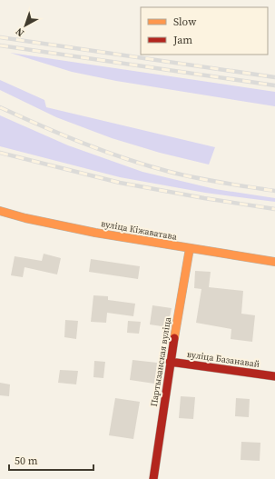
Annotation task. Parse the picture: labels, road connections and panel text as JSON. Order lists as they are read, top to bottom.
{
  "streets": {
    "street": ["вуліца Кіжаватава", "вуліца Базанавай", "Партызанская вуліца"]
  },
  "crossings": [
    ["вуліца Кіжаватава", "Партызанская вуліца"],
    ["вуліца Базанавай", "Партызанская вуліца"]
  ],
  "legend": ["Slow", "Jam"],
  "scale_bar": "50 m",
  "north": "bottom left"
}
